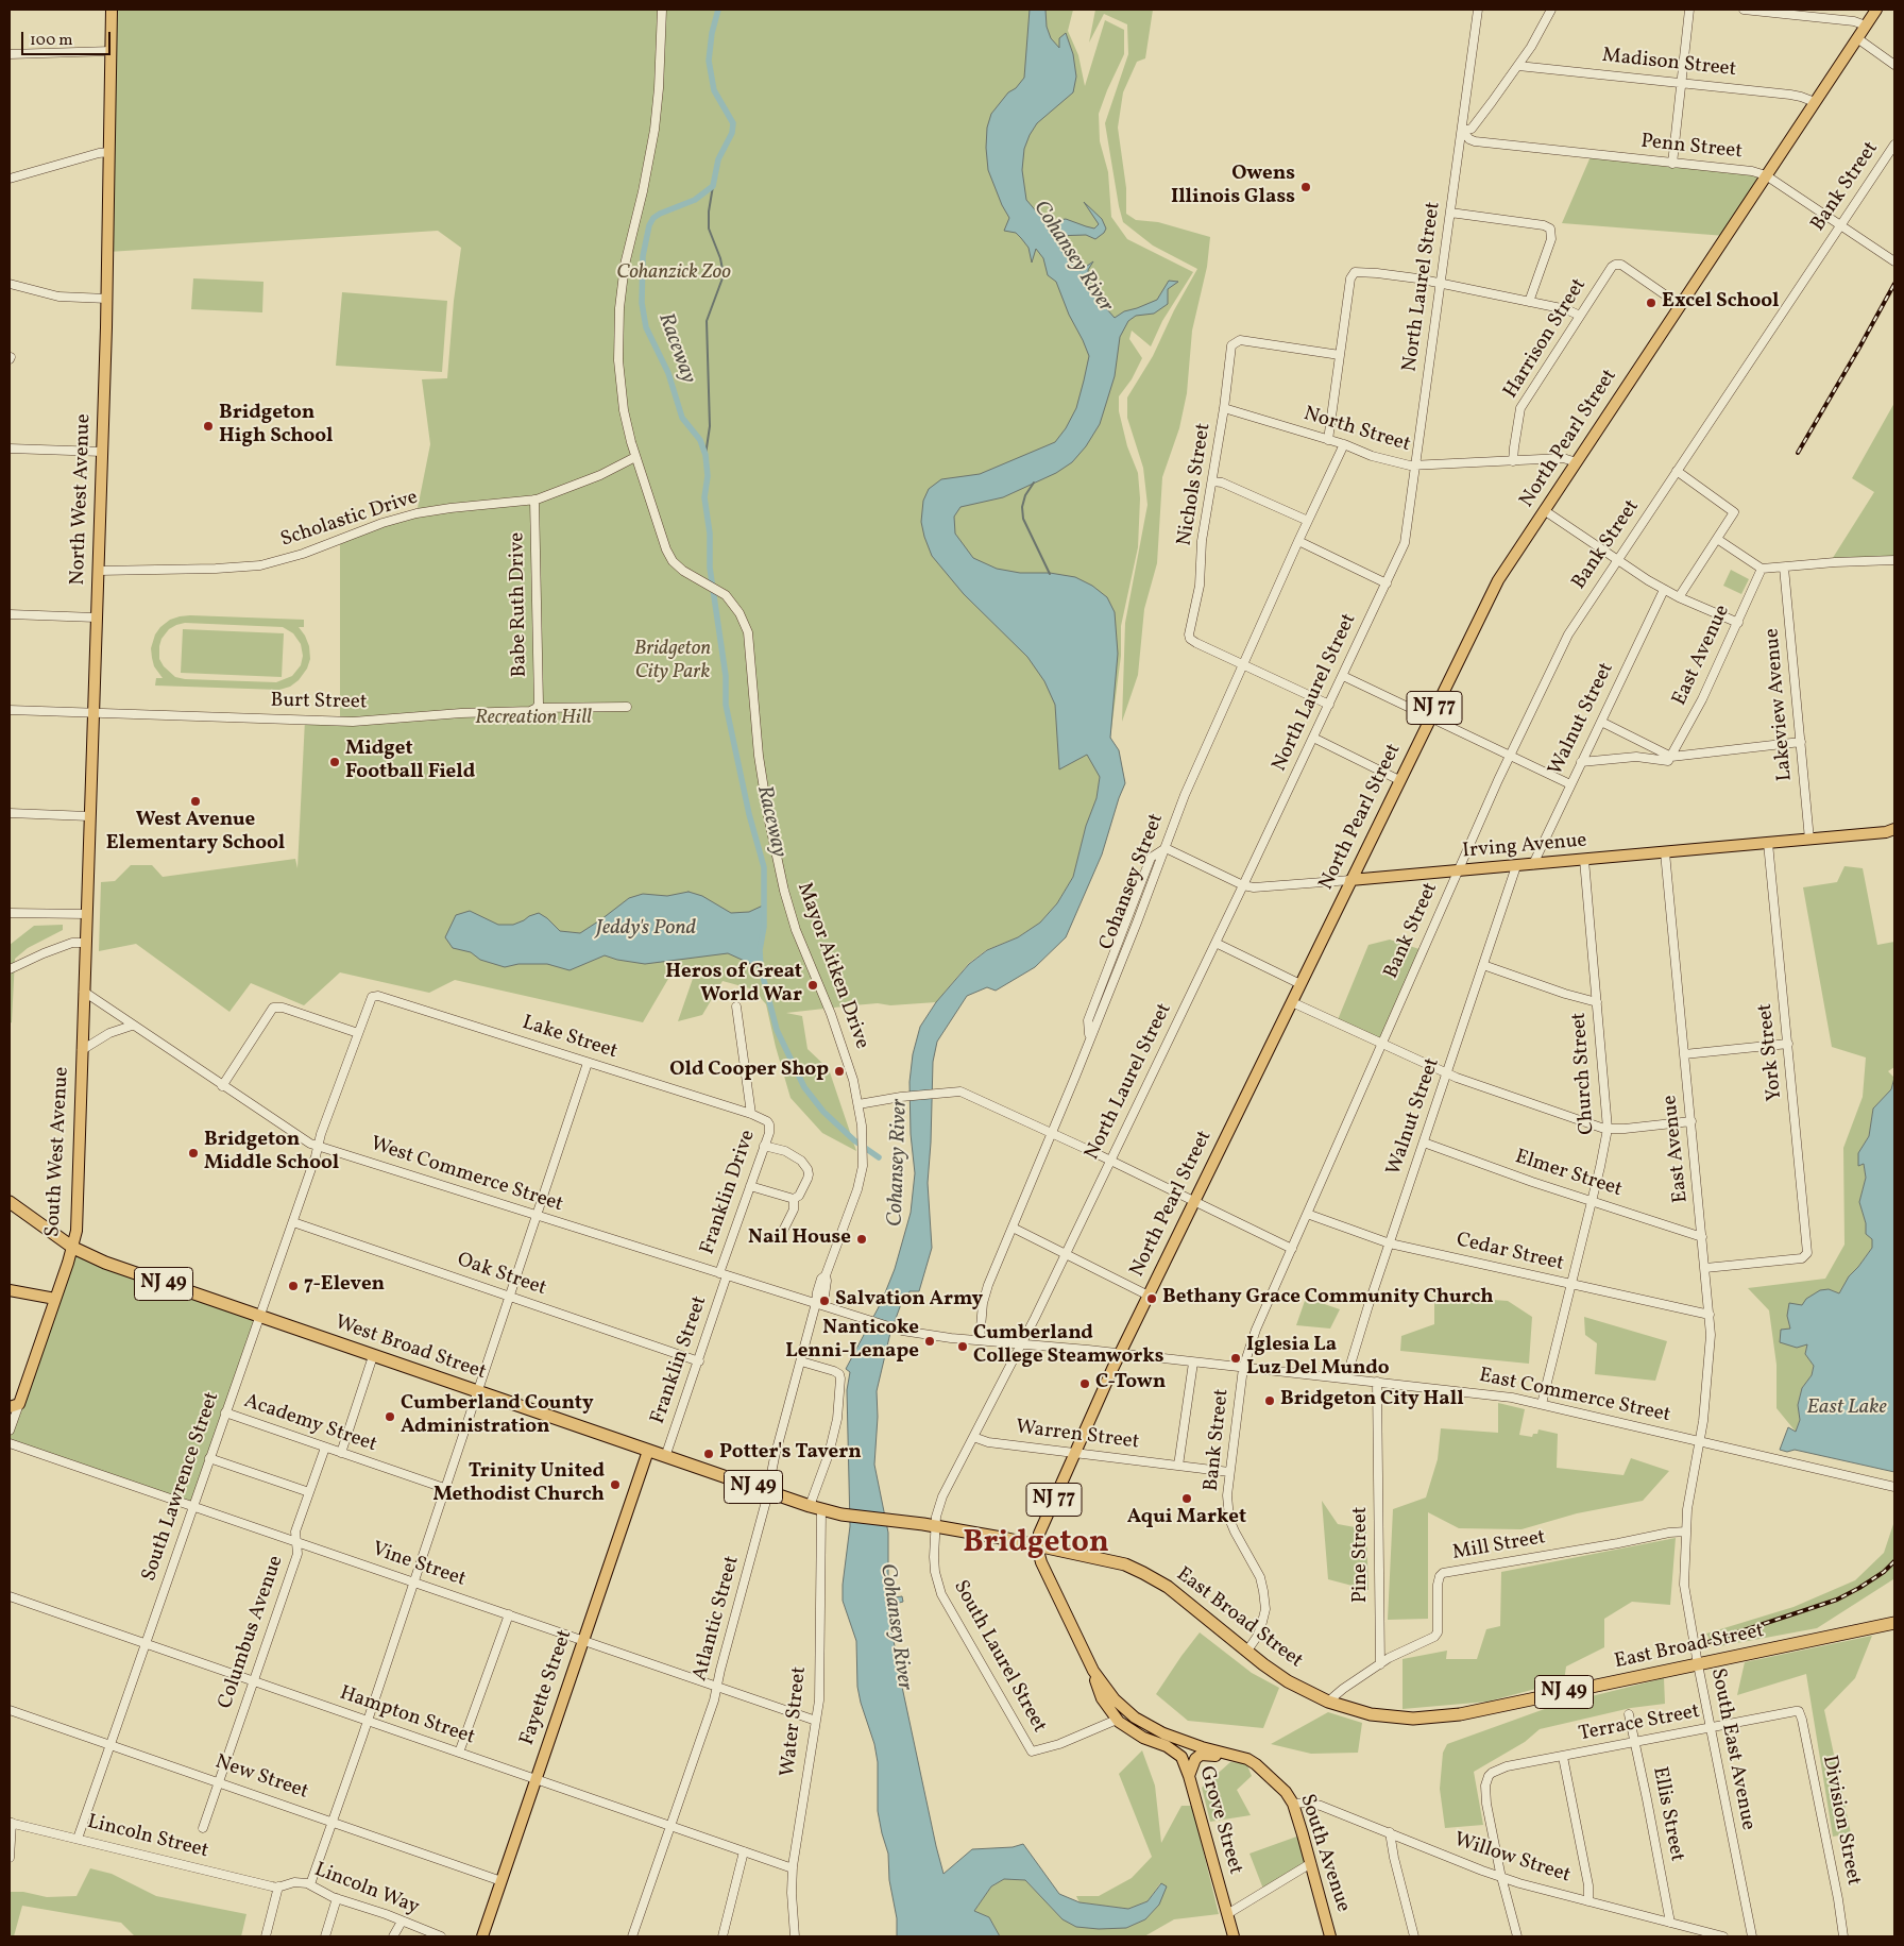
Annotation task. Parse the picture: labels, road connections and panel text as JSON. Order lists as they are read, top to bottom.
{
  "streets": {
    "highway": ["NJ 49", "West Broad Street", "East Broad Street"],
    "main road": [
      "North Pearl Street",
      "North West Avenue",
      "NJ 77",
      "Irving Avenue",
      "South West Avenue",
      "Fayette Street",
      "Grove Street",
      "South Avenue"
    ],
    "street": [
      "Madison Street",
      "Penn Street",
      "Bank Street",
      "North Laurel Street",
      "Harrison Street",
      "North Street",
      "Nichols Street",
      "Scholastic Drive",
      "Babe Ruth Drive",
      "East Avenue",
      "Burt Street",
      "Lakeview Avenue",
      "Walnut Street",
      "Cohansey Street",
      "Mayor Aitken Drive",
      "Lake Street",
      "York Street",
      "Church Street",
      "Elmer Street",
      "West Commerce Street",
      "Franklin Drive",
      "Cedar Street",
      "Oak Street",
      "Franklin Street",
      "East Commerce Street",
      "Academy Street",
      "Warren Street",
      "South Lawrence Street",
      "Mill Street",
      "Pine Street",
      "Vine Street",
      "Atlantic Street",
      "Columbus Avenue",
      "South Laurel Street",
      "Hampton Street",
      "Water Street",
      "Terrace Street",
      "South East Avenue",
      "New Street",
      "Ellis Street",
      "Division Street",
      "Lincoln Street",
      "Willow Street",
      "Lincoln Way"
    ]
  },
  "crossings": [
    ["Madison Street", "North Pearl Street"],
    ["Penn Street", "Bank Street"],
    ["Penn Street", "North Laurel Street"],
    ["Penn Street", "North Pearl Street"],
    ["Bank Street", "Irving Avenue"],
    ["Bank Street", "Cedar Street"],
    ["Bank Street", "East Commerce Street"],
    ["Bank Street", "Warren Street"],
    ["Bank Street", "East Broad Street"],
    ["North Laurel Street", "North Street"],
    ["North Laurel Street", "Irving Avenue"],
    ["North Laurel Street", "West Commerce Street"],
    ["North Laurel Street", "East Commerce Street"],
    ["North Laurel Street", "South Laurel Street"],
    ["Harrison Street", "North Street"],
    ["Harrison Street", "North Pearl Street"],
    ["North Street", "North Pearl Street"],
    ["North Street", "Nichols Street"],
    ["North Street", "Cohansey Street"],
    ["North Pearl Street", "Irving Avenue"],
    ["North Pearl Street", "East Commerce Street"],
    ["North Pearl Street", "Warren Street"],
    ["North Pearl Street", "East Broad Street"],
    ["Nichols Street", "Cohansey Street"],
    ["North West Avenue", "Scholastic Drive"],
    ["North West Avenue", "Burt Street"],
    ["North West Avenue", "South West Avenue"],
    ["North West Avenue", "West Commerce Street"],
    ["Scholastic Drive", "Babe Ruth Drive"],
    ["Scholastic Drive", "Mayor Aitken Drive"],
    ["Babe Ruth Drive", "Burt Street"],
    ["East Avenue", "Irving Avenue"],
    ["East Avenue", "York Street"],
    ["East Avenue", "Elmer Street"],
    ["East Avenue", "Cedar Street"],
    ["East Avenue", "East Commerce Street"],
    ["East Avenue", "South East Avenue"],
    ["Lakeview Avenue", "Irving Avenue"],
    ["Walnut Street", "Irving Avenue"],
    ["Walnut Street", "Elmer Street"],
    ["Walnut Street", "Cedar Street"],
    ["Walnut Street", "East Commerce Street"],
    ["Irving Avenue", "Cohansey Street"],
    ["Irving Avenue", "York Street"],
    ["Irving Avenue", "Church Street"],
    ["Mayor Aitken Drive", "West Commerce Street"],
    ["Mayor Aitken Drive", "Atlantic Street"],
    ["Lake Street", "Franklin Drive"],
    ["Lake Street", "South Lawrence Street"],
    ["Church Street", "Elmer Street"],
    ["Church Street", "Cedar Street"],
    ["Church Street", "East Commerce Street"],
    ["South West Avenue", "West Commerce Street"],
    ["South West Avenue", "West Broad Street"],
    ["West Commerce Street", "Franklin Drive"],
    ["West Commerce Street", "Franklin Street"],
    ["West Commerce Street", "East Commerce Street"],
    ["West Commerce Street", "South Lawrence Street"],
    ["West Commerce Street", "Atlantic Street"],
    ["West Commerce Street", "South Laurel Street"],
    ["Franklin Drive", "Franklin Street"],
    ["Oak Street", "Franklin Street"],
    ["Oak Street", "South Lawrence Street"],
    ["West Broad Street", "Franklin Street"],
    ["West Broad Street", "South Lawrence Street"],
    ["West Broad Street", "Atlantic Street"],
    ["West Broad Street", "East Broad Street"],
    ["West Broad Street", "Fayette Street"],
    ["West Broad Street", "Water Street"],
    ["East Commerce Street", "Pine Street"],
    ["East Commerce Street", "South Laurel Street"],
    ["East Commerce Street", "South East Avenue"],
    ["Academy Street", "South Lawrence Street"],
    ["Academy Street", "Columbus Avenue"],
    ["Warren Street", "South Laurel Street"],
    ["South Lawrence Street", "Vine Street"],
    ["South Lawrence Street", "Hampton Street"],
    ["South Lawrence Street", "New Street"],
    ["South Lawrence Street", "Lincoln Street"],
    ["Mill Street", "Pine Street"],
    ["Mill Street", "South East Avenue"],
    ["Vine Street", "Atlantic Street"],
    ["Vine Street", "Columbus Avenue"],
    ["Vine Street", "Fayette Street"],
    ["Vine Street", "Water Street"],
    ["Atlantic Street", "Hampton Street"],
    ["Atlantic Street", "Water Street"],
    ["East Broad Street", "South Laurel Street"],
    ["East Broad Street", "South East Avenue"],
    ["Columbus Avenue", "Hampton Street"],
    ["Columbus Avenue", "New Street"],
    ["South Laurel Street", "Grove Street"],
    ["Fayette Street", "Hampton Street"],
    ["Fayette Street", "New Street"],
    ["Hampton Street", "Water Street"],
    ["Terrace Street", "South East Avenue"],
    ["Terrace Street", "Ellis Street"],
    ["Terrace Street", "Division Street"],
    ["Terrace Street", "Willow Street"],
    ["Ellis Street", "Willow Street"],
    ["Lincoln Street", "Lincoln Way"],
    ["South Avenue", "Willow Street"]
  ],
  "districts": ["Bridgeton"],
  "water": [
    "Cohansey River",
    "Raceway",
    "Jeddy's Pond",
    "East Lake"
  ],
  "parks": ["Cohanzick Zoo", "Bridgeton City Park", "Recreation Hill"],
  "places": [
    "Owens Illinois Glass",
    "Excel School",
    "Bridgeton High School",
    "Midget Football Field",
    "West Avenue Elementary School",
    "Heros of Great World War",
    "Old Cooper Shop",
    "Bridgeton Middle School",
    "Nail House",
    "7-Eleven",
    "Bethany Grace Community Church",
    "Salvation Army",
    "Nanticoke Lenni-Lenape",
    "Cumberland College Steamworks",
    "Iglesia La Luz Del Mundo",
    "C-Town",
    "Bridgeton City Hall",
    "Cumberland County Administration",
    "Potter's Tavern",
    "Trinity United Methodist Church",
    "Aqui Market"
  ],
  "scale_bar": "100 m"
}
